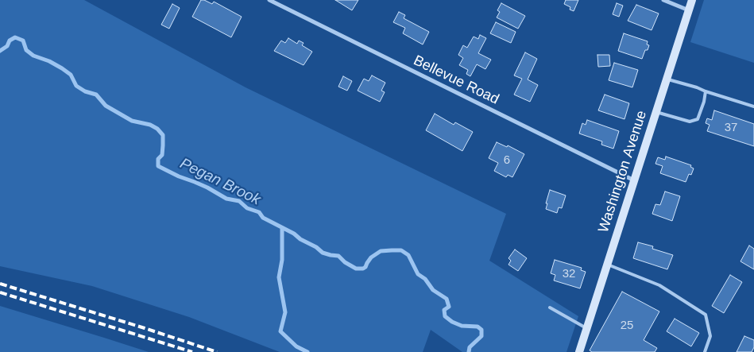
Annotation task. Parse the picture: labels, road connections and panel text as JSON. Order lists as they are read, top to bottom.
{
  "streets": {
    "street": ["Bellevue Road", "Washington Avenue"]
  },
  "crossings": [
    ["Bellevue Road", "Washington Avenue"]
  ],
  "water": ["Pegan Brook"],
  "house_numbers": [
    "37",
    "6",
    "32",
    "25"
  ]
}
